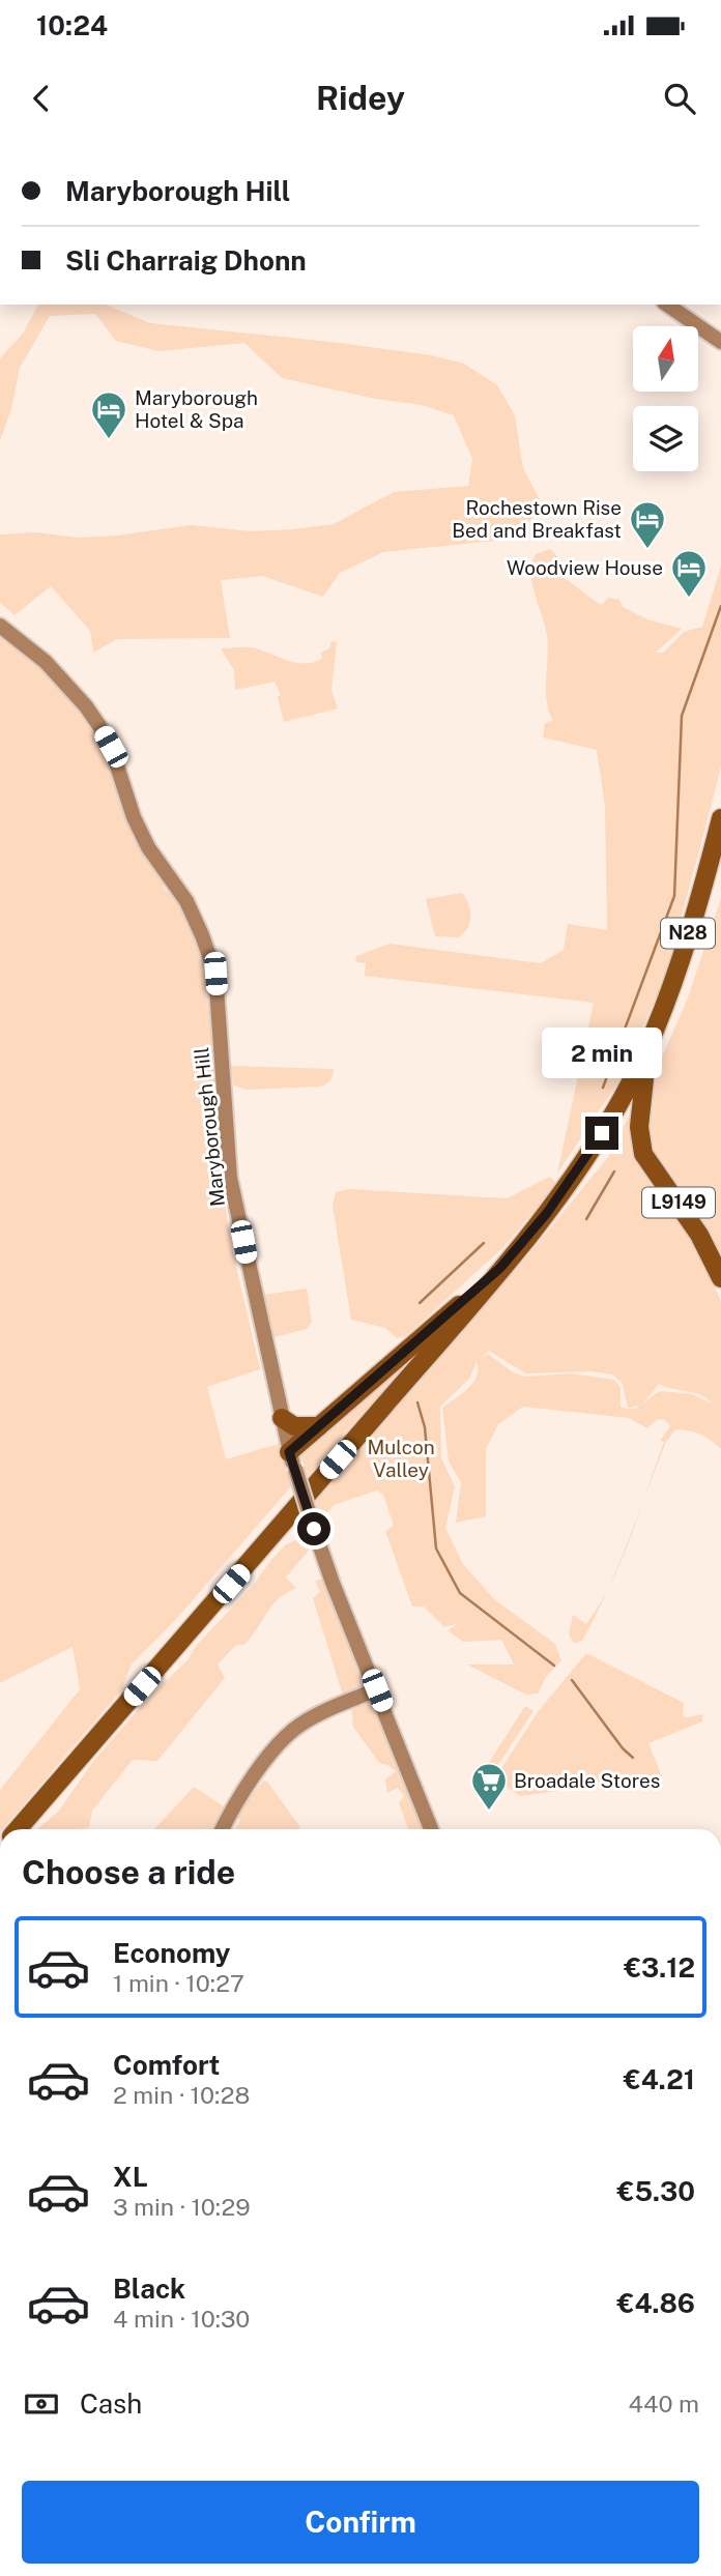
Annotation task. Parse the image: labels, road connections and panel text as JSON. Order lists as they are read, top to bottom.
{
  "streets": {
    "highway": ["N28", "L9149"],
    "street": ["Maryborough Hill"]
  },
  "crossings": [
    ["N28", "Maryborough Hill"],
    ["N28", "L9149"]
  ],
  "parks": ["Mulcon Valley"],
  "places": {
    "hotel": ["Maryborough Hotel & Spa", "Rochestown Rise Bed and Breakfast", "Woodview House"],
    "supermarket": ["Broadale Stores"]
  },
  "north": "top",
  "page": {
    "status": "10:24",
    "header": "Ridey",
    "banner": ["Maryborough Hill", "Sli Charraig Dhonn"],
    "bubble": "2 min",
    "heading": "Choose a ride",
    "list": [
      {
        "name": "Economy",
        "note": "1 min · 10:27",
        "value": "€3.12"
      },
      {
        "name": "Comfort",
        "note": "2 min · 10:28",
        "value": "€4.21"
      },
      {
        "name": "XL",
        "note": "3 min · 10:29",
        "value": "€5.30"
      },
      {
        "name": "Black",
        "note": "4 min · 10:30",
        "value": "€4.86"
      }
    ],
    "pay": ["Cash", "440 m"],
    "buttons": "Confirm"
  }
}
